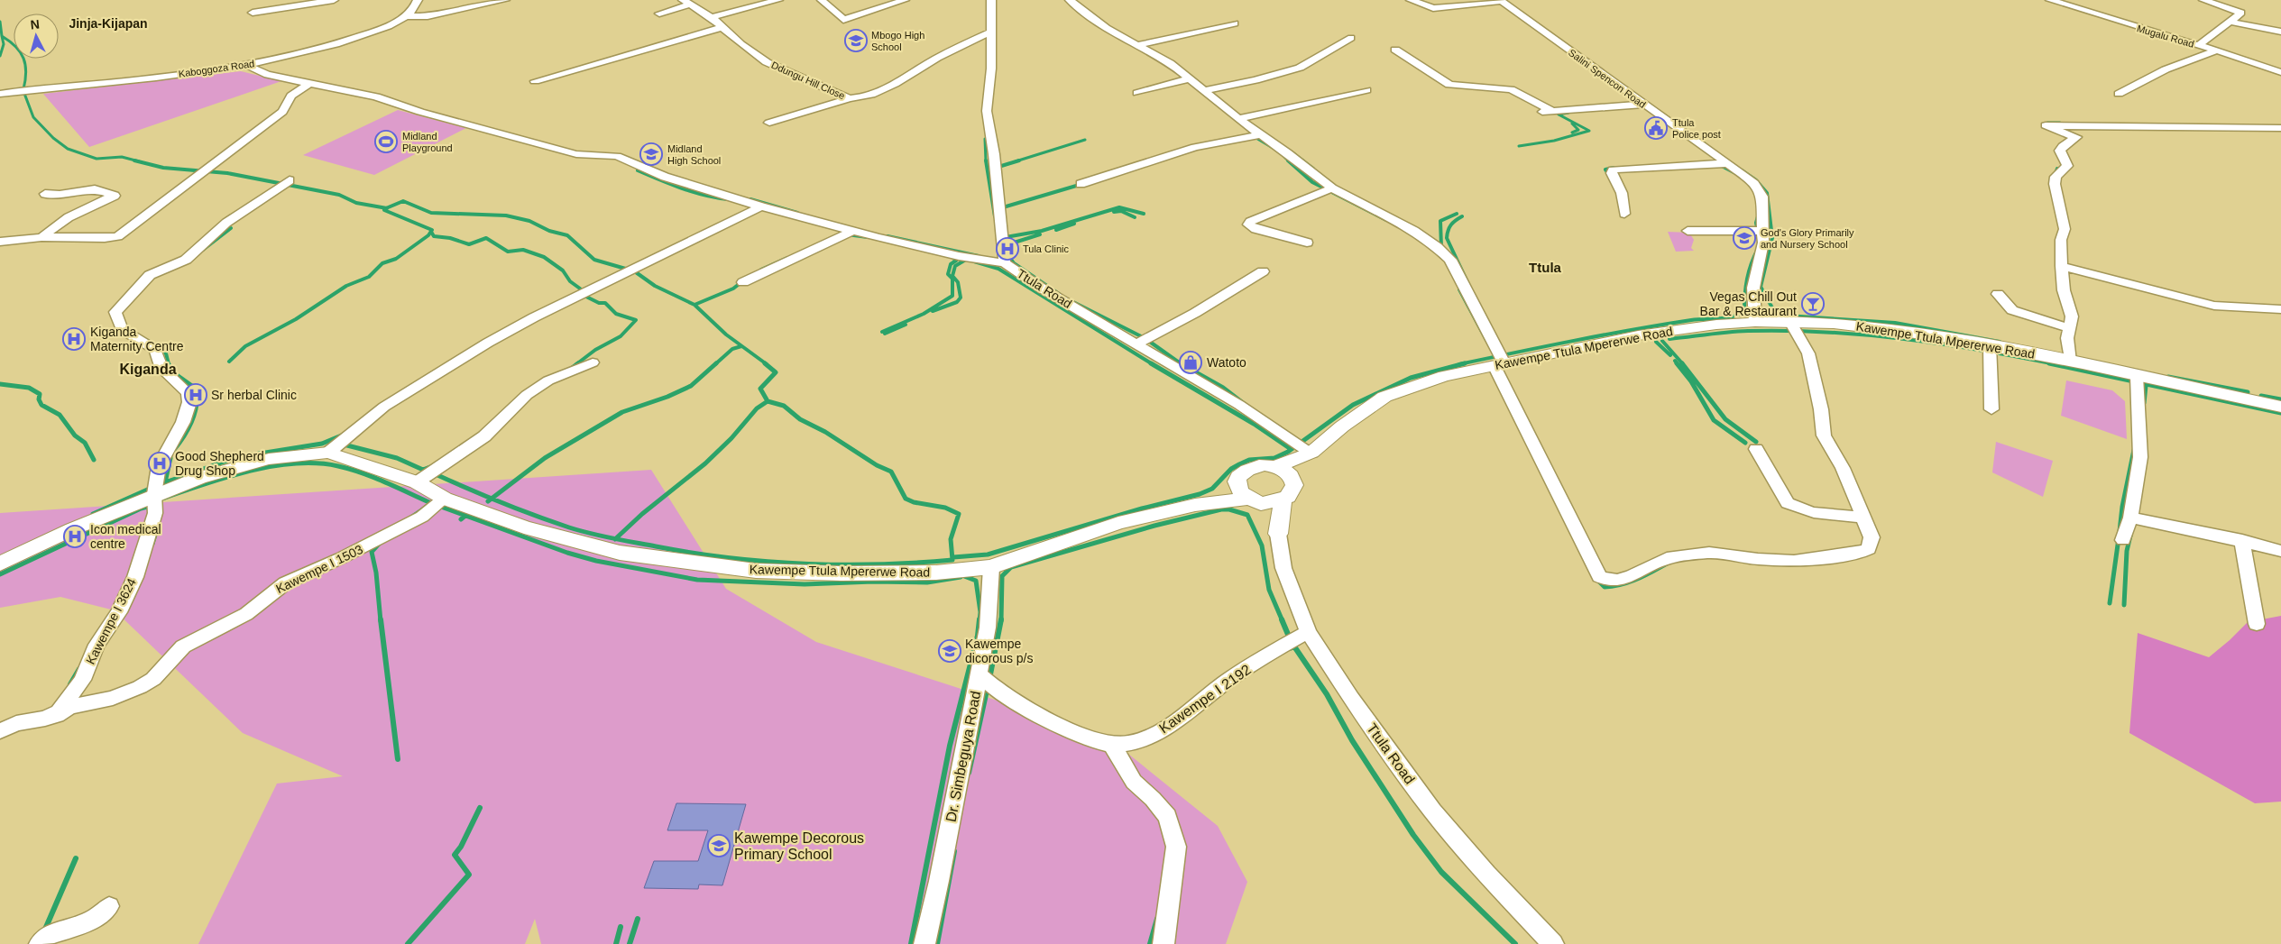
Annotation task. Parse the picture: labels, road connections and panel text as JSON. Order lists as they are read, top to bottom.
{
  "streets": {
    "street": [
      "Mugalu Road",
      "Kaboggoza Road",
      "Salini Spencon Road",
      "Ddungu Hill Close",
      "Ttula Road",
      "Kawempe Ttula Mpererwe Road",
      "Kawempe I 1503",
      "Kawempe I 3624",
      "Kawempe I 2192",
      "Dr. Simbeguya Road"
    ]
  },
  "crossings": [
    ["Salini Spencon Road", "Kawempe Ttula Mpererwe Road"],
    ["Ddungu Hill Close", "Ttula Road"],
    ["Ttula Road", "Kawempe Ttula Mpererwe Road"],
    ["Ttula Road", "Kawempe I 2192"],
    ["Kawempe Ttula Mpererwe Road", "Kawempe I 1503"],
    ["Kawempe Ttula Mpererwe Road", "Kawempe I 3624"],
    ["Kawempe Ttula Mpererwe Road", "Dr. Simbeguya Road"],
    ["Kawempe I 1503", "Kawempe I 3624"],
    ["Kawempe I 2192", "Dr. Simbeguya Road"]
  ],
  "districts": ["Jinja-Kijapan", "Ttula", "Kiganda"],
  "places": {
    "school or university": [
      "Mbogo High School",
      "Midland High School",
      "God's Glory Primarily and Nursery School",
      "Kawempe dicorous p/s",
      "Kawempe Decorous Primary School"
    ],
    "public building": ["Ttula Police post"],
    "sports": ["Midland Playground"],
    "hospital": [
      "Tula Clinic",
      "Kiganda Maternity Centre",
      "Sr herbal Clinic",
      "Good Shepherd Drug Shop",
      "Icon medical centre"
    ],
    "bar": ["Vegas Chill Out Bar & Restaurant"],
    "shop": ["Watoto"]
  },
  "north": "top"
}
